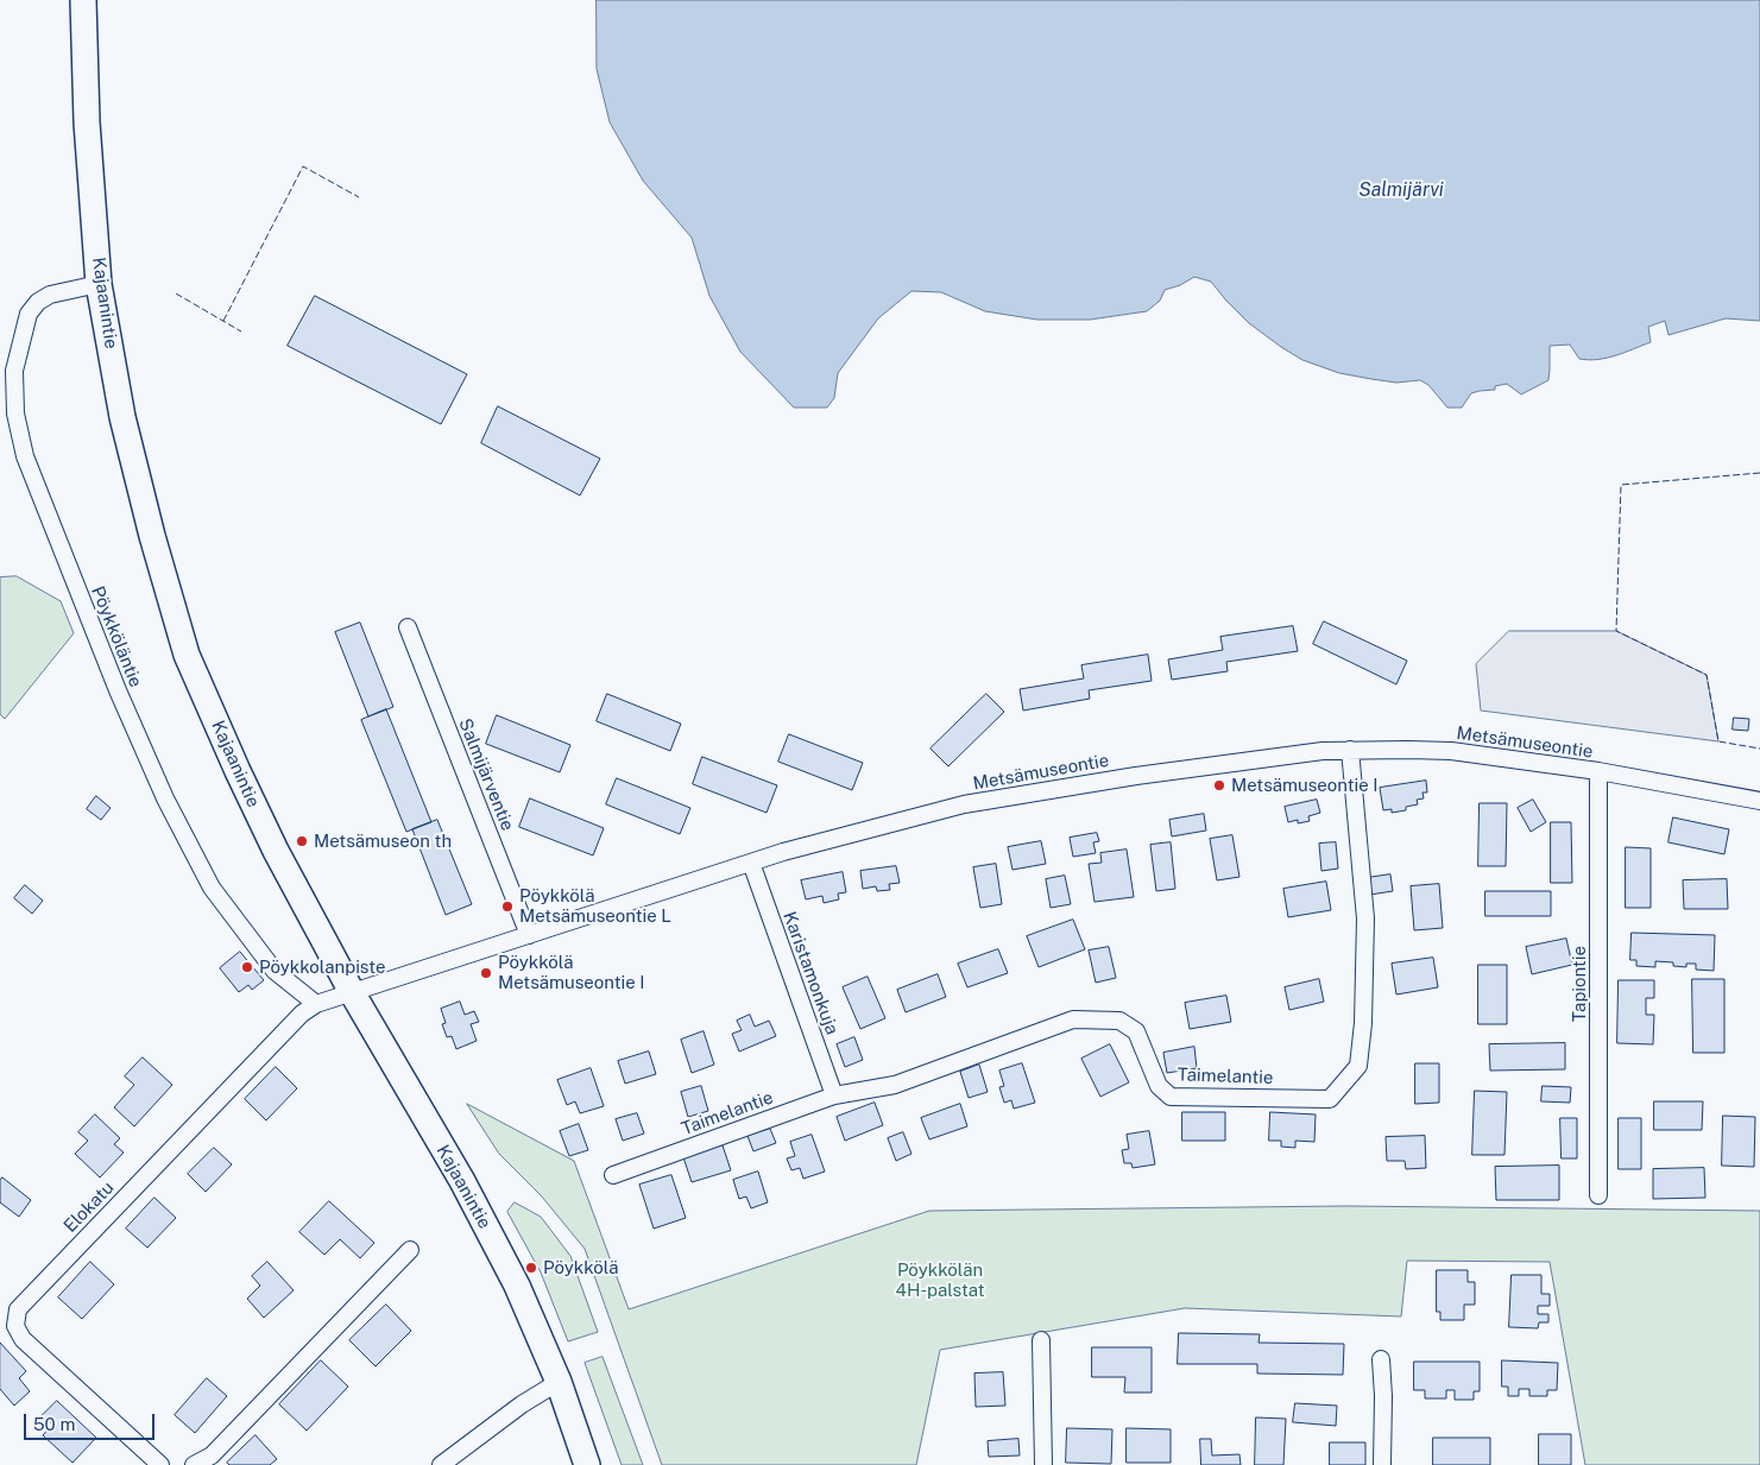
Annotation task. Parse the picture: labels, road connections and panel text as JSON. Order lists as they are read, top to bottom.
{
  "streets": {
    "main road": ["Kajaanintie"],
    "street": [
      "Pöykköläntie",
      "Metsämuseontie",
      "Salmijärventie",
      "Karistamonkuja",
      "Tapiontie",
      "Taimelantie",
      "Elokatu"
    ]
  },
  "crossings": [
    ["Kajaanintie", "Pöykköläntie"],
    ["Kajaanintie", "Metsämuseontie"],
    ["Kajaanintie", "Elokatu"],
    ["Pöykköläntie", "Elokatu"],
    ["Metsämuseontie", "Salmijärventie"],
    ["Metsämuseontie", "Karistamonkuja"],
    ["Metsämuseontie", "Tapiontie"],
    ["Metsämuseontie", "Taimelantie"],
    ["Metsämuseontie", "Elokatu"],
    ["Karistamonkuja", "Taimelantie"]
  ],
  "water": ["Salmijärvi"],
  "parks": ["Pöykkölän 4H-palstat"],
  "places": [
    "Metsämuseontie I",
    "Metsämuseon th",
    "Pöykkölä Metsämuseontie L",
    "Pöykkolanpiste",
    "Pöykkölä Metsämuseontie I",
    "Pöykkölä"
  ],
  "scale_bar": "50 m"
}
